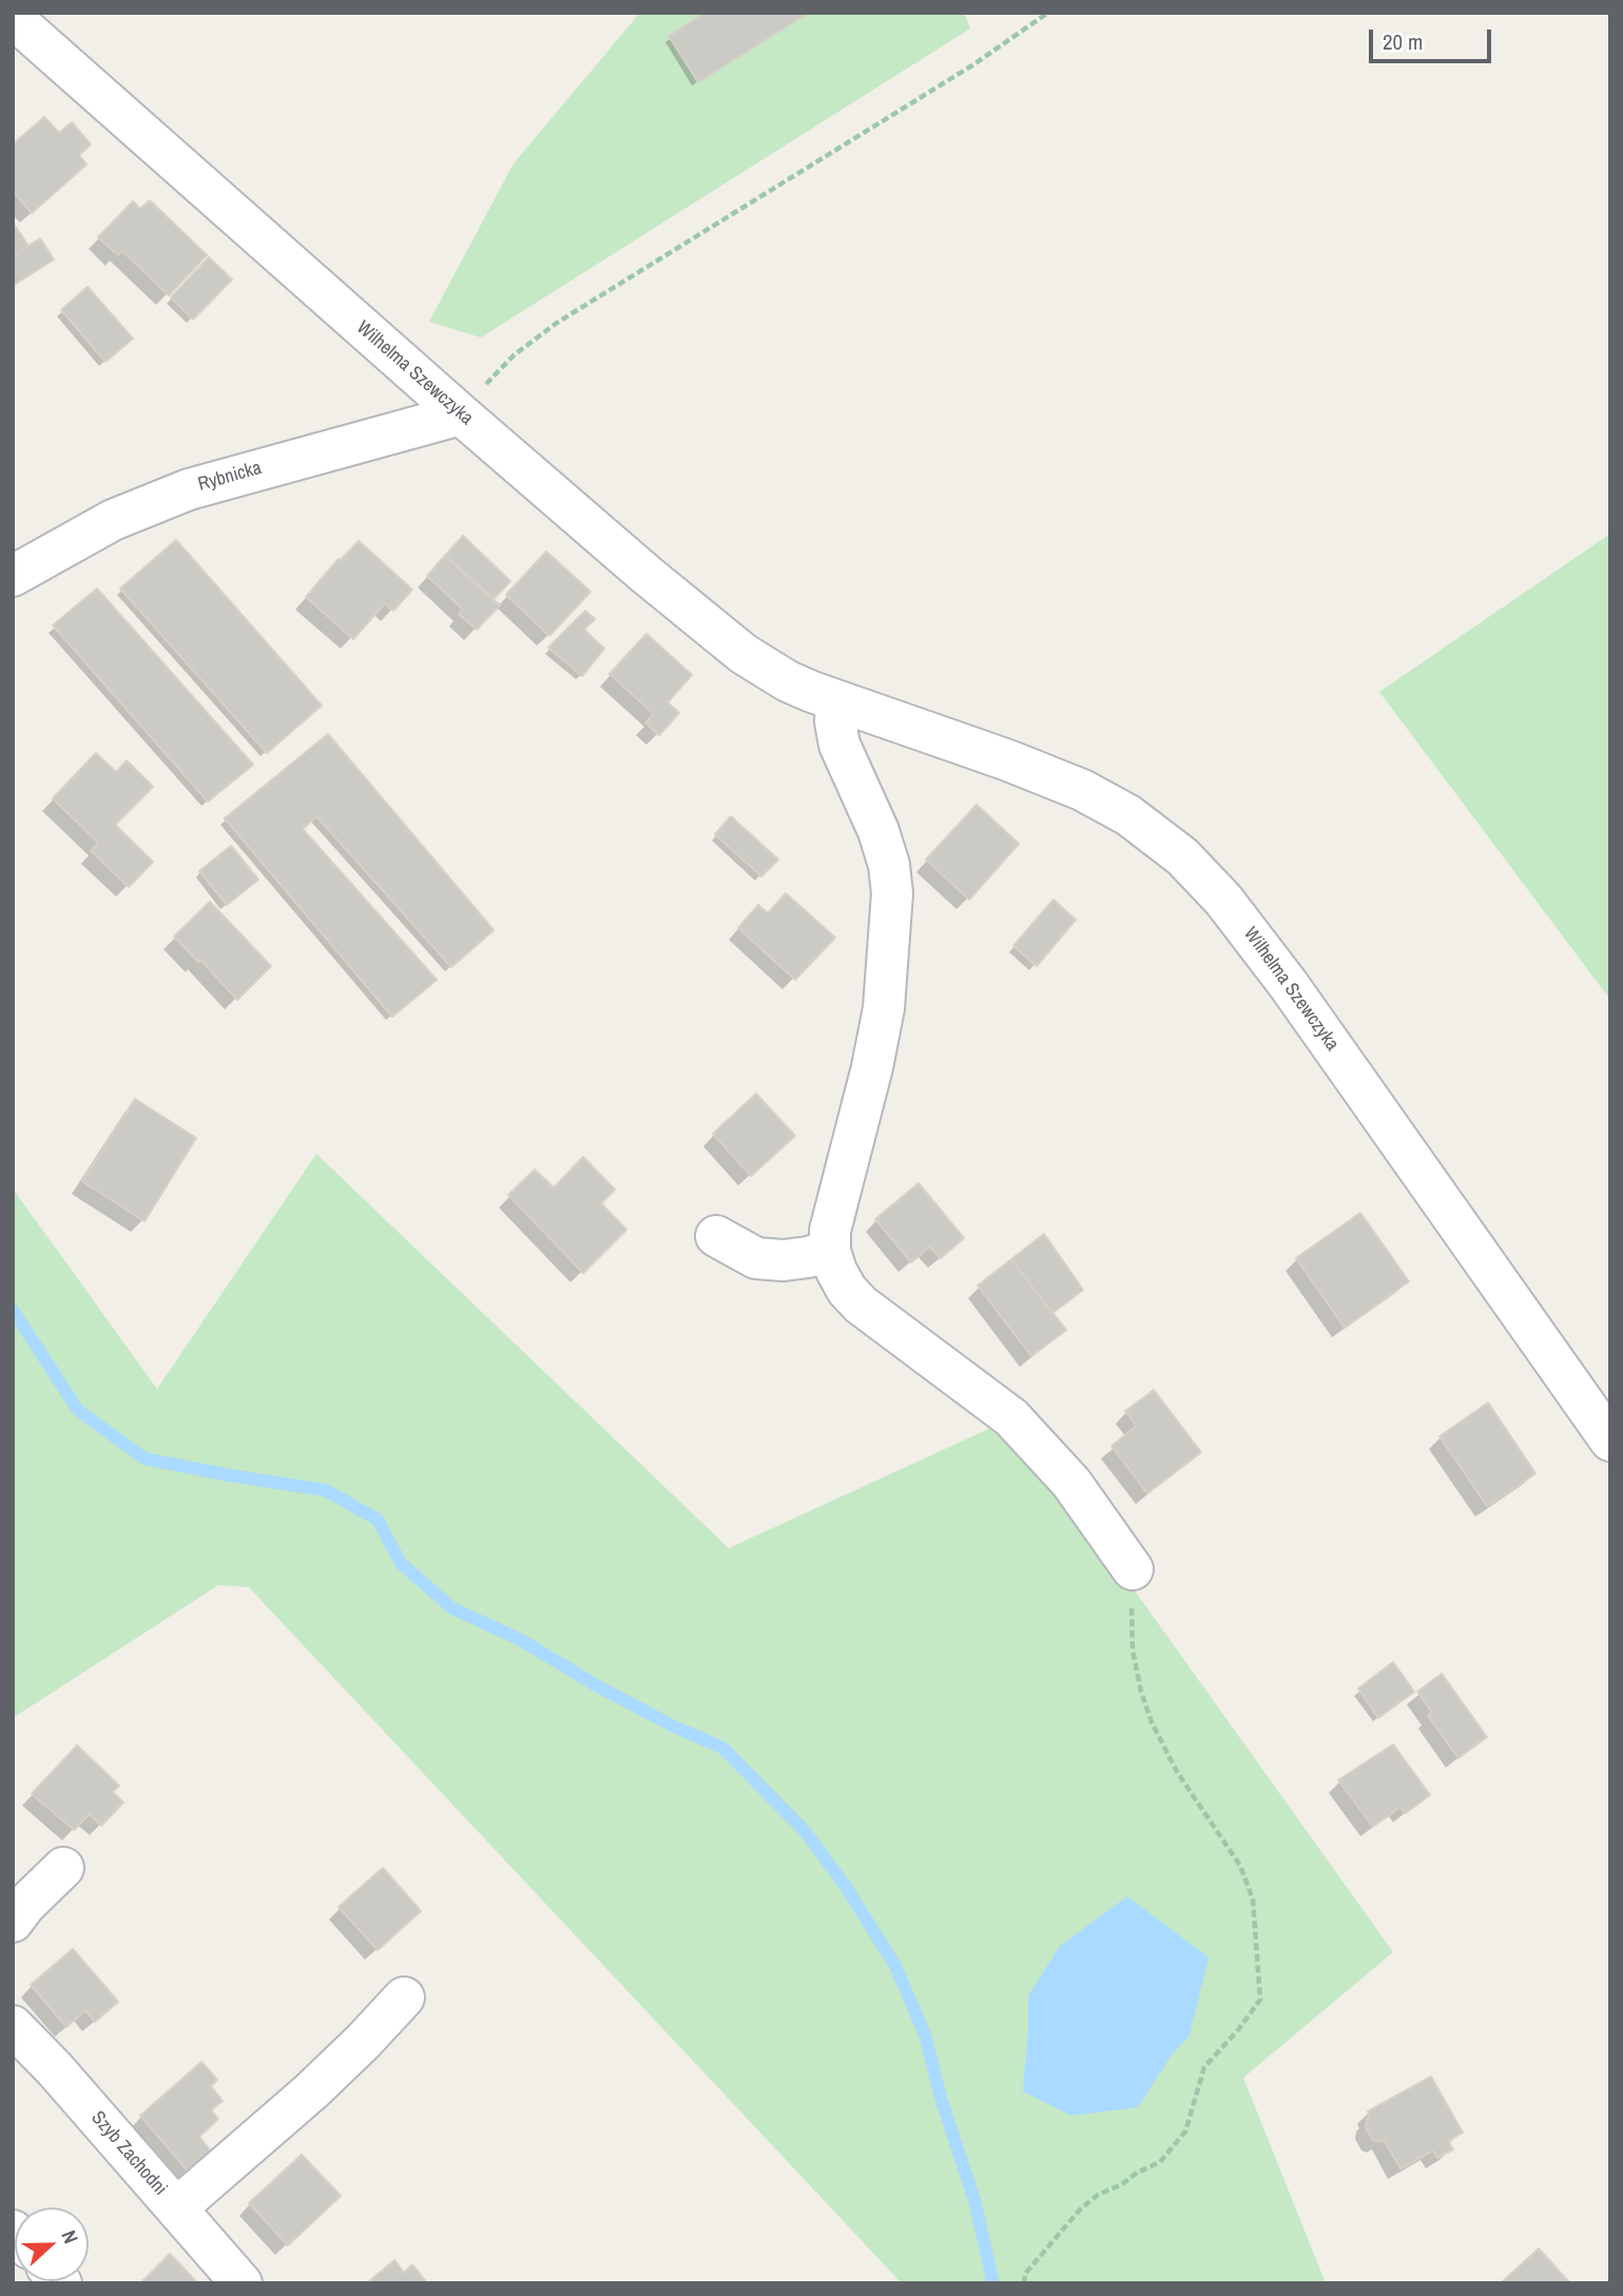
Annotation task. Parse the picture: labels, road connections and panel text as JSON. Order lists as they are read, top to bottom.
{
  "streets": {
    "street": ["Wilhelma Szewczyka", "Rybnicka", "Szyb Zachodni"]
  },
  "crossings": [
    ["Wilhelma Szewczyka", "Rybnicka"]
  ],
  "scale_bar": "20 m",
  "north": "right"
}
